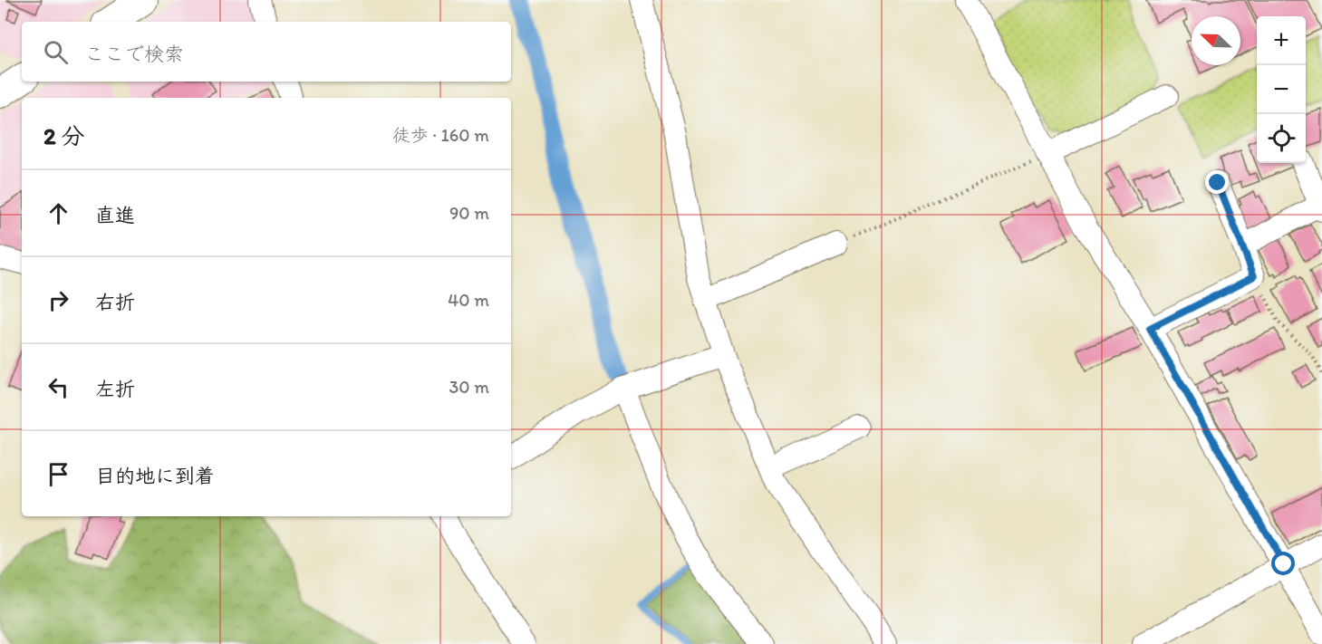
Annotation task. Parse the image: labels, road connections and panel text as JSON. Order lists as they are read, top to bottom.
{
  "north": "top left",
  "page": {
    "map_buttons": ["+", "−"],
    "search": "ここで検索",
    "heading": ["2 分", "徒歩 · 160 m"],
    "list": [
      ["直進", "90 m"],
      ["右折", "40 m"],
      ["左折", "30 m"],
      "目的地に到着"
    ]
  }
}
